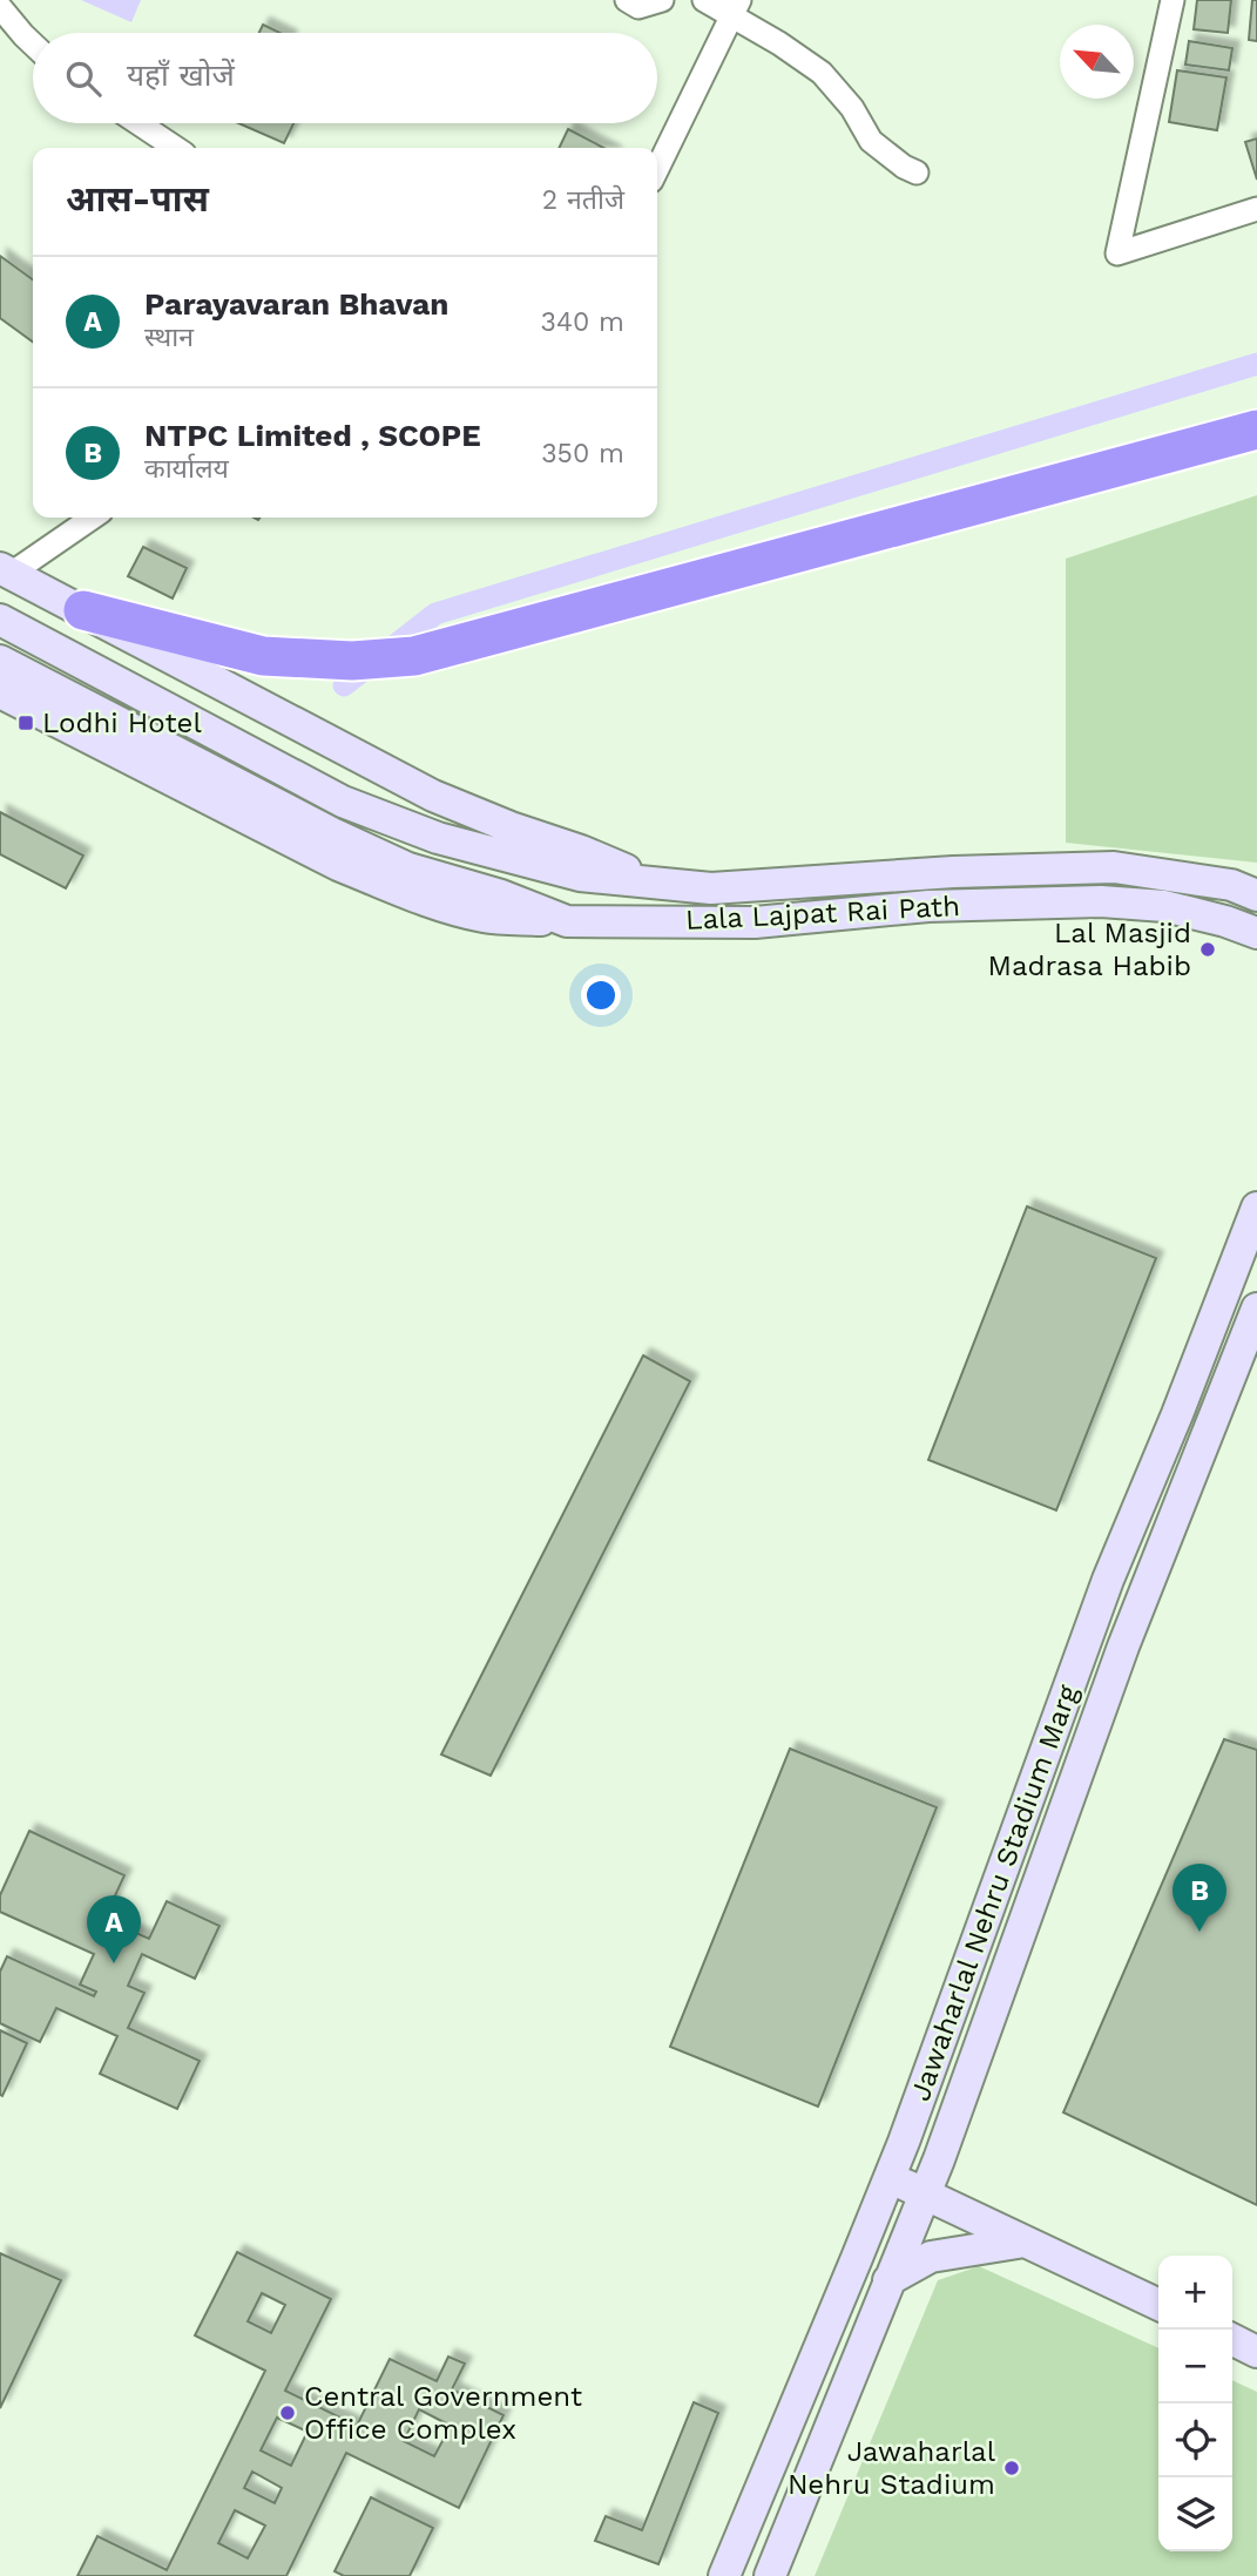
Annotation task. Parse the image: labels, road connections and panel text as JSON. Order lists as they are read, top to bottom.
{
  "streets": {
    "main road": ["Lala Lajpat Rai Path", "Jawaharlal Nehru Stadium Marg"]
  },
  "places": {
    "transit": ["Lodhi Hotel"],
    "other": ["Lal Masjid Madrasa Habib", "Central Government Office Complex", "Jawaharlal Nehru Stadium"]
  },
  "north": "top left",
  "page": {
    "search": "यहाँ खोजें",
    "heading": ["आस-पास", "2 नतीजे"],
    "list": [
      {
        "mark": "A",
        "name": "Parayavaran Bhavan",
        "note": "स्थान",
        "value": "340 m"
      },
      {
        "mark": "B",
        "name": "NTPC Limited , SCOPE",
        "note": "कार्यालय",
        "value": "350 m"
      }
    ],
    "pins": ["B", "A"],
    "map_buttons": ["+", "−"]
  }
}
